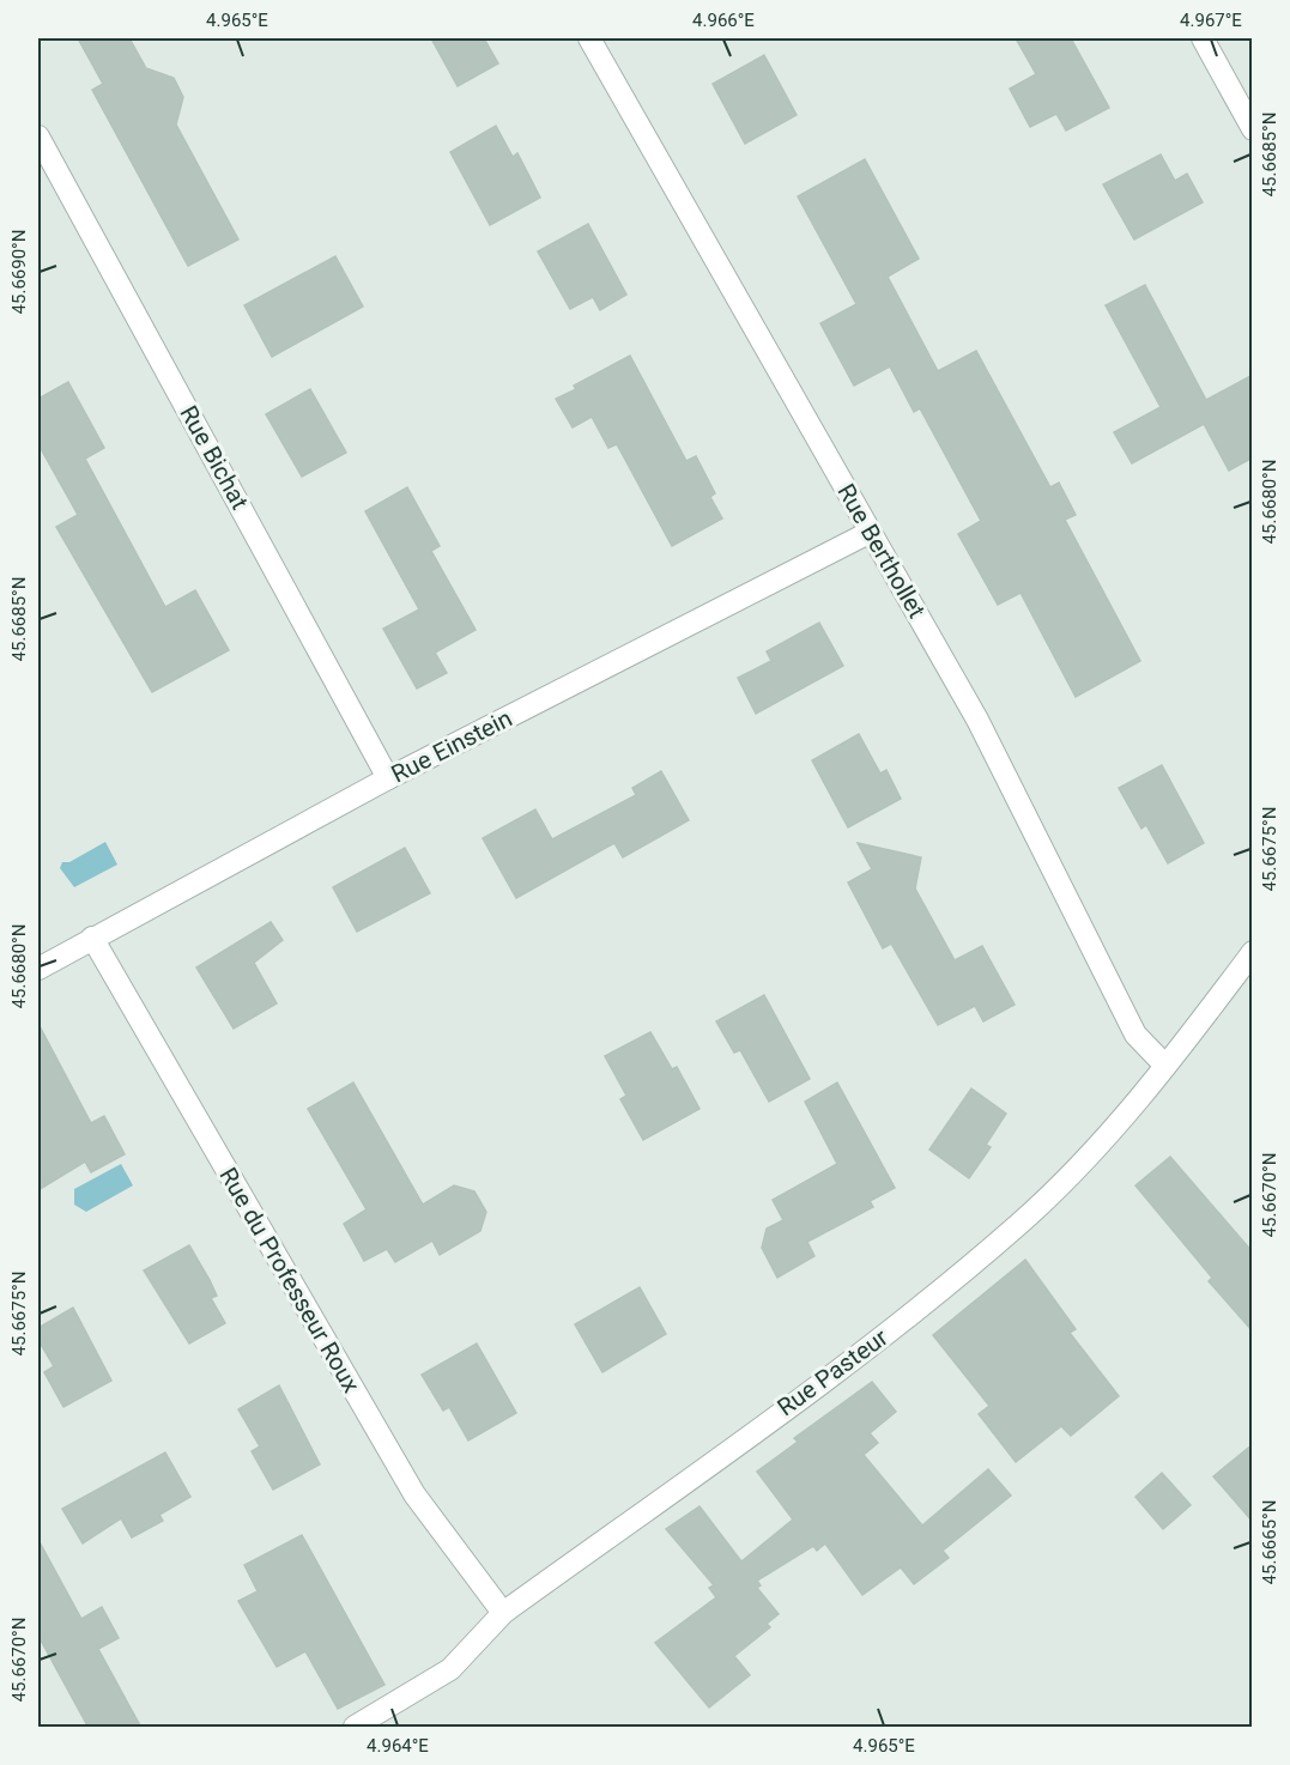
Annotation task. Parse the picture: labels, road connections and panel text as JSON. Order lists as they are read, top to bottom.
{
  "streets": {
    "street": [
      "Rue Bichat",
      "Rue Berthollet",
      "Rue Einstein",
      "Rue du Professeur Roux",
      "Rue Pasteur"
    ]
  },
  "crossings": [
    ["Rue Bichat", "Rue Einstein"],
    ["Rue Berthollet", "Rue Einstein"],
    ["Rue Berthollet", "Rue Pasteur"],
    ["Rue Einstein", "Rue du Professeur Roux"],
    ["Rue du Professeur Roux", "Rue Pasteur"]
  ],
  "coordinates": [
    "4.965°E",
    "4.966°E",
    "4.967°E",
    "45.6685°N",
    "45.6690°N",
    "45.6680°N",
    "45.6675°N",
    "45.6670°N",
    "45.6665°N",
    "4.964°E"
  ]
}
